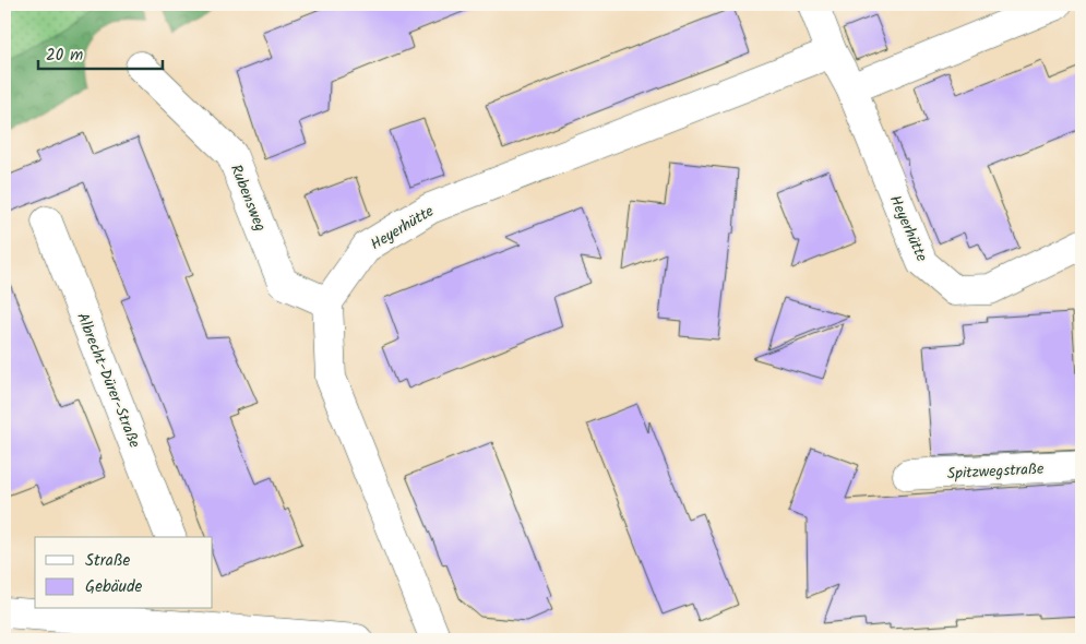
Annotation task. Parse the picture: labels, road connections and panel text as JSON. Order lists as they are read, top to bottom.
{
  "streets": {
    "street": [
      "Rubensweg",
      "Heyerhütte",
      "Albrecht-Dürer-Straße",
      "Spitzwegstraße"
    ]
  },
  "crossings": [
    ["Rubensweg", "Heyerhütte"]
  ],
  "legend": ["Straße", "Gebäude"],
  "scale_bar": "20 m"
}
